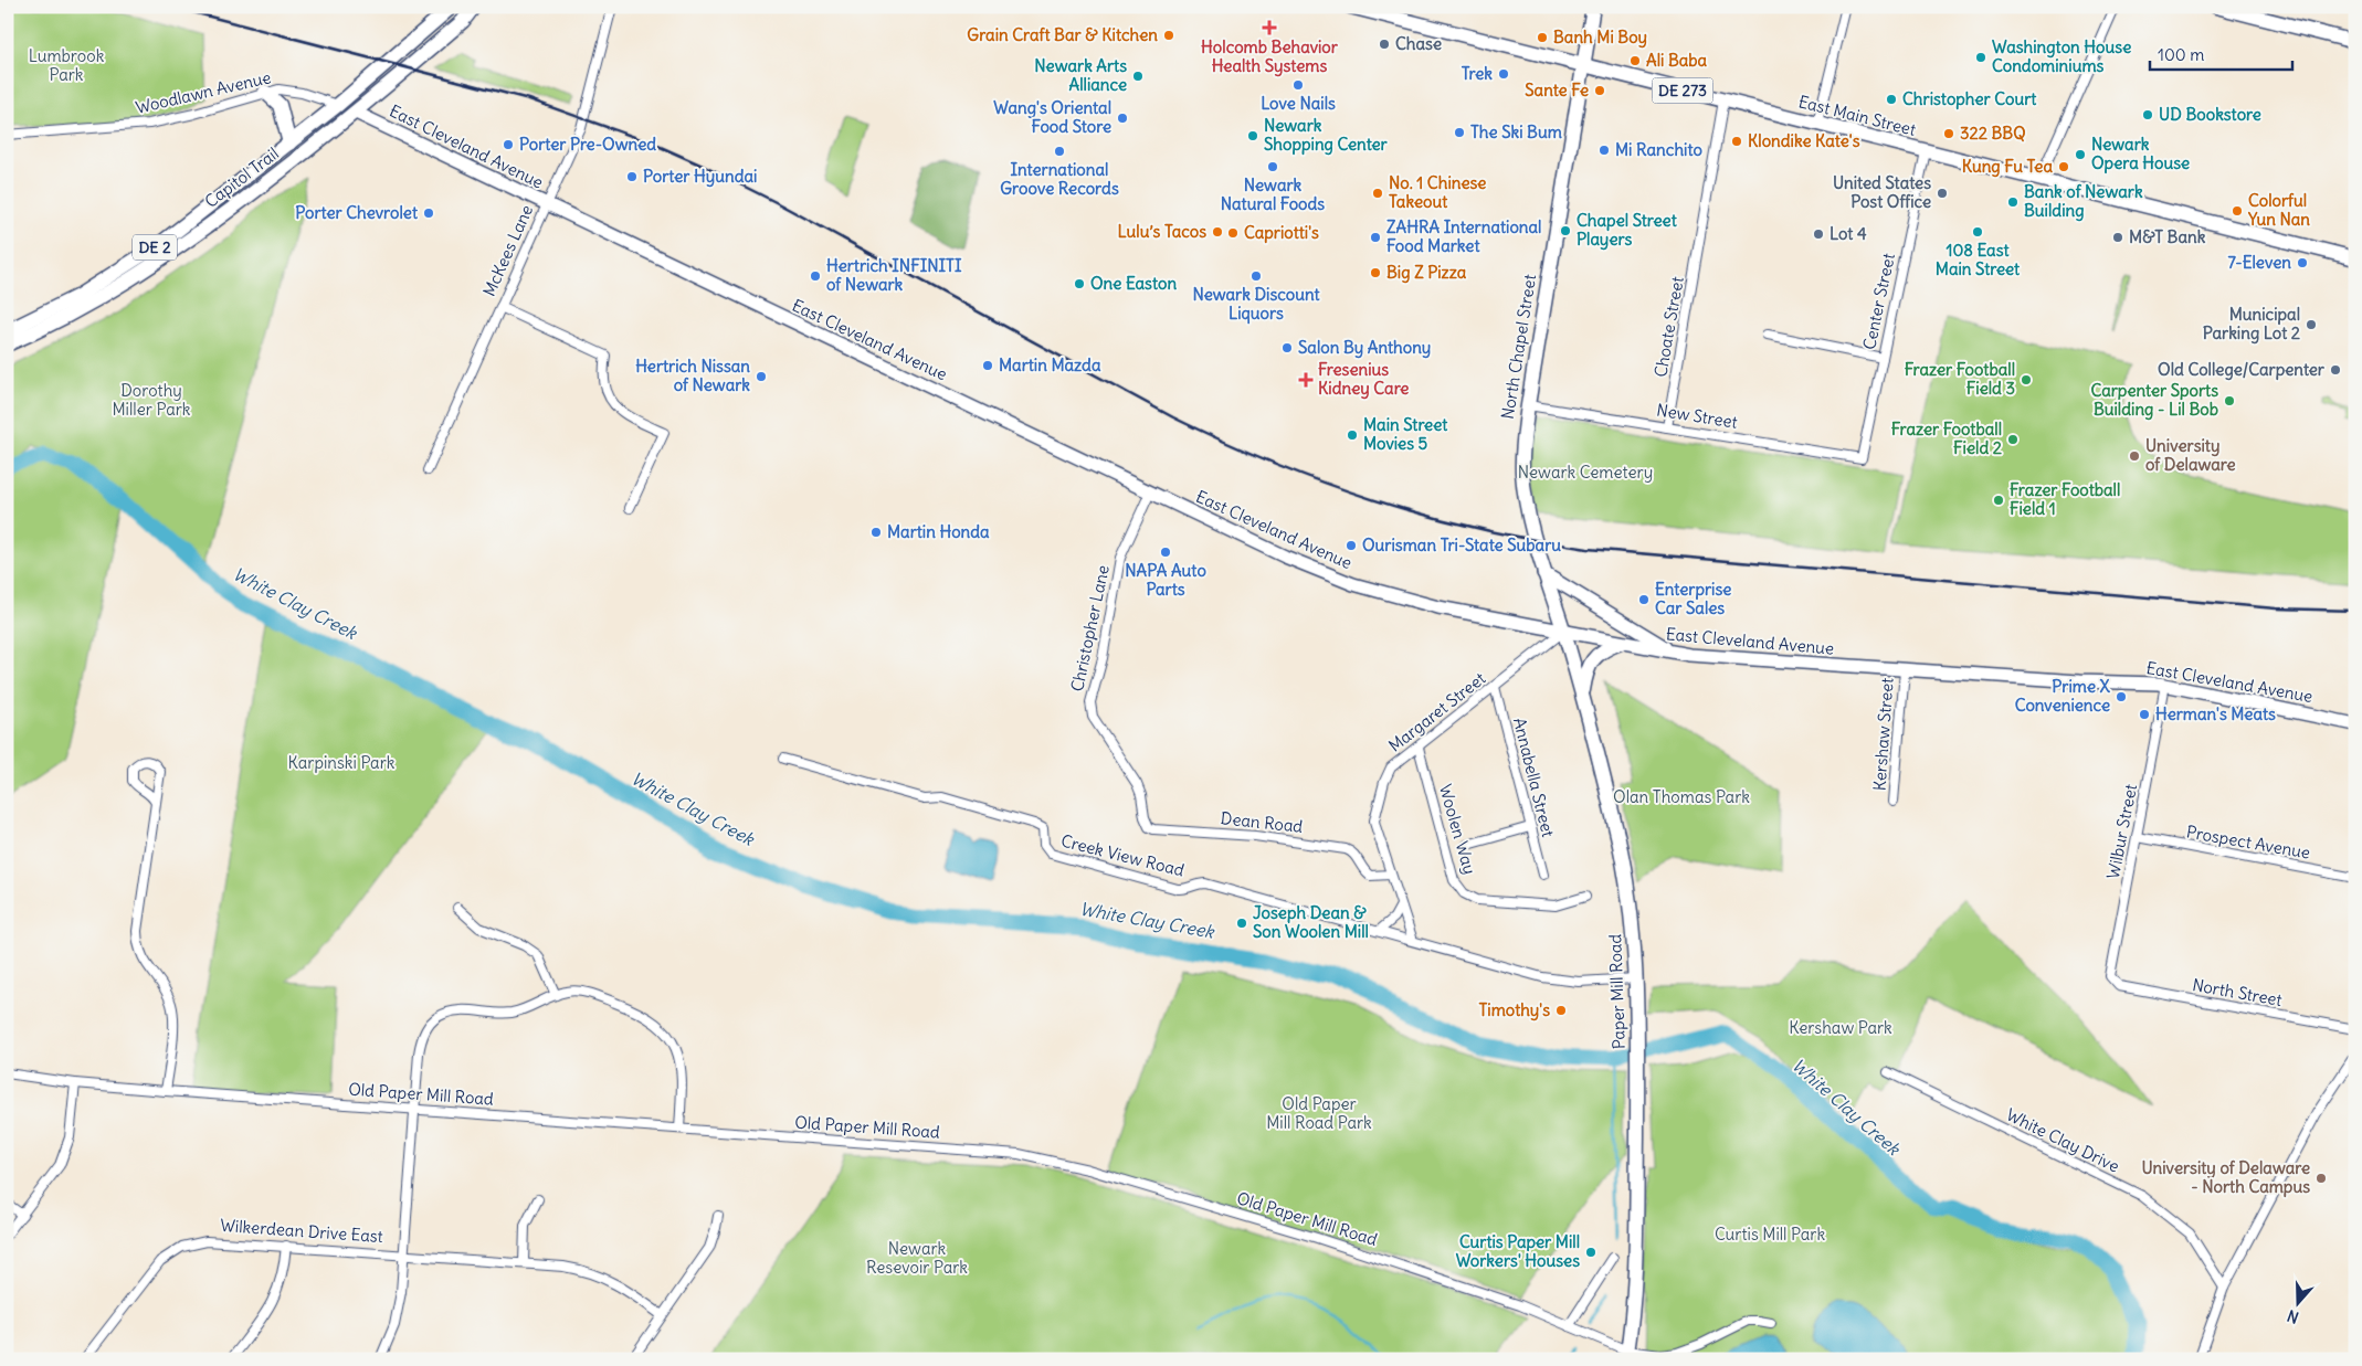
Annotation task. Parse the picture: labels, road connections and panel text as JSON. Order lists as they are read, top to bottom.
{
  "streets": {
    "main road": [
      "DE 273",
      "East Main Street",
      "East Cleveland Avenue",
      "Capitol Trail",
      "DE 2",
      "North Chapel Street",
      "Paper Mill Road"
    ],
    "street": [
      "Woodlawn Avenue",
      "McKees Lane",
      "Center Street",
      "Choate Street",
      "New Street",
      "Christopher Lane",
      "Margaret Street",
      "Kershaw Street",
      "Annabella Street",
      "Dean Road",
      "Woolen Way",
      "Wilbur Street",
      "Prospect Avenue",
      "Creek View Road",
      "North Street",
      "Old Paper Mill Road",
      "White Clay Drive",
      "Wilkerdean Drive East"
    ]
  },
  "crossings": [
    ["Woodlawn Avenue", "Capitol Trail"],
    ["East Main Street", "Center Street"],
    ["East Main Street", "Choate Street"],
    ["East Main Street", "North Chapel Street"],
    ["East Cleveland Avenue", "Capitol Trail"],
    ["East Cleveland Avenue", "McKees Lane"],
    ["East Cleveland Avenue", "North Chapel Street"],
    ["East Cleveland Avenue", "Christopher Lane"],
    ["East Cleveland Avenue", "Margaret Street"],
    ["East Cleveland Avenue", "Kershaw Street"],
    ["East Cleveland Avenue", "Wilbur Street"],
    ["East Cleveland Avenue", "Paper Mill Road"],
    ["Center Street", "New Street"],
    ["Choate Street", "New Street"],
    ["North Chapel Street", "New Street"],
    ["North Chapel Street", "Margaret Street"],
    ["North Chapel Street", "Paper Mill Road"],
    ["Christopher Lane", "Dean Road"],
    ["Margaret Street", "Annabella Street"],
    ["Margaret Street", "Dean Road"],
    ["Margaret Street", "Woolen Way"],
    ["Margaret Street", "Creek View Road"],
    ["Margaret Street", "Paper Mill Road"],
    ["Wilbur Street", "Prospect Avenue"],
    ["Wilbur Street", "North Street"],
    ["Creek View Road", "Paper Mill Road"],
    ["Paper Mill Road", "Old Paper Mill Road"]
  ],
  "water": ["White Clay Creek"],
  "parks": [
    "Lumbrook Park",
    "Dorothy Miller Park",
    "Newark Cemetery",
    "Karpinski Park",
    "Olan Thomas Park",
    "Kershaw Park",
    "Old Paper Mill Road Park",
    "Curtis Mill Park",
    "Newark Resevoir Park"
  ],
  "places": {
    "health": ["Holcomb Behavior Health Systems", "Fresenius Kidney Care"],
    "other": [
      "Grain Craft Bar & Kitchen",
      "Banh Mi Boy",
      "Chase",
      "Washington House Condominiums",
      "Ali Baba",
      "Trek",
      "Newark Arts Alliance",
      "Love Nails",
      "Sante Fe",
      "Christopher Court",
      "UD Bookstore",
      "Wang's Oriental Food Store",
      "The Ski Bum",
      "322 BBQ",
      "Newark Shopping Center",
      "Klondike Kate's",
      "Porter Pre-Owned",
      "Mi Ranchito",
      "International Groove Records",
      "Newark Opera House",
      "Newark Natural Foods",
      "Kung Fu Tea",
      "Porter Hyundai",
      "No. 1 Chinese Takeout",
      "United States Post Office",
      "Bank of Newark Building",
      "Colorful Yun Nan",
      "Porter Chevrolet",
      "Chapel Street Players",
      "Lulu’s Tacos",
      "108 East Main Street",
      "Capriotti's",
      "Lot 4",
      "ZAHRA International Food Market",
      "M&T Bank",
      "7-Eleven",
      "Big Z Pizza",
      "Hertrich INFINITI of Newark",
      "Newark Discount Liquors",
      "One Easton",
      "Municipal Parking Lot 2",
      "Salon By Anthony",
      "Martin Mazda",
      "Old College/Carpenter",
      "Hertrich Nissan of Newark",
      "Frazer Football Field 3",
      "Carpenter Sports Building - Lil Bob",
      "Main Street Movies 5",
      "Frazer Football Field 2",
      "University of Delaware",
      "Frazer Football Field 1",
      "Martin Honda",
      "Ourisman Tri-State Subaru",
      "NAPA Auto Parts",
      "Enterprise Car Sales",
      "Prime X Convenience",
      "Herman's Meats",
      "Joseph Dean & Son Woolen Mill",
      "Timothy's",
      "University of Delaware - North Campus",
      "Curtis Paper Mill Workers' Houses"
    ]
  },
  "scale_bar": "100 m",
  "north": "bottom"
}
